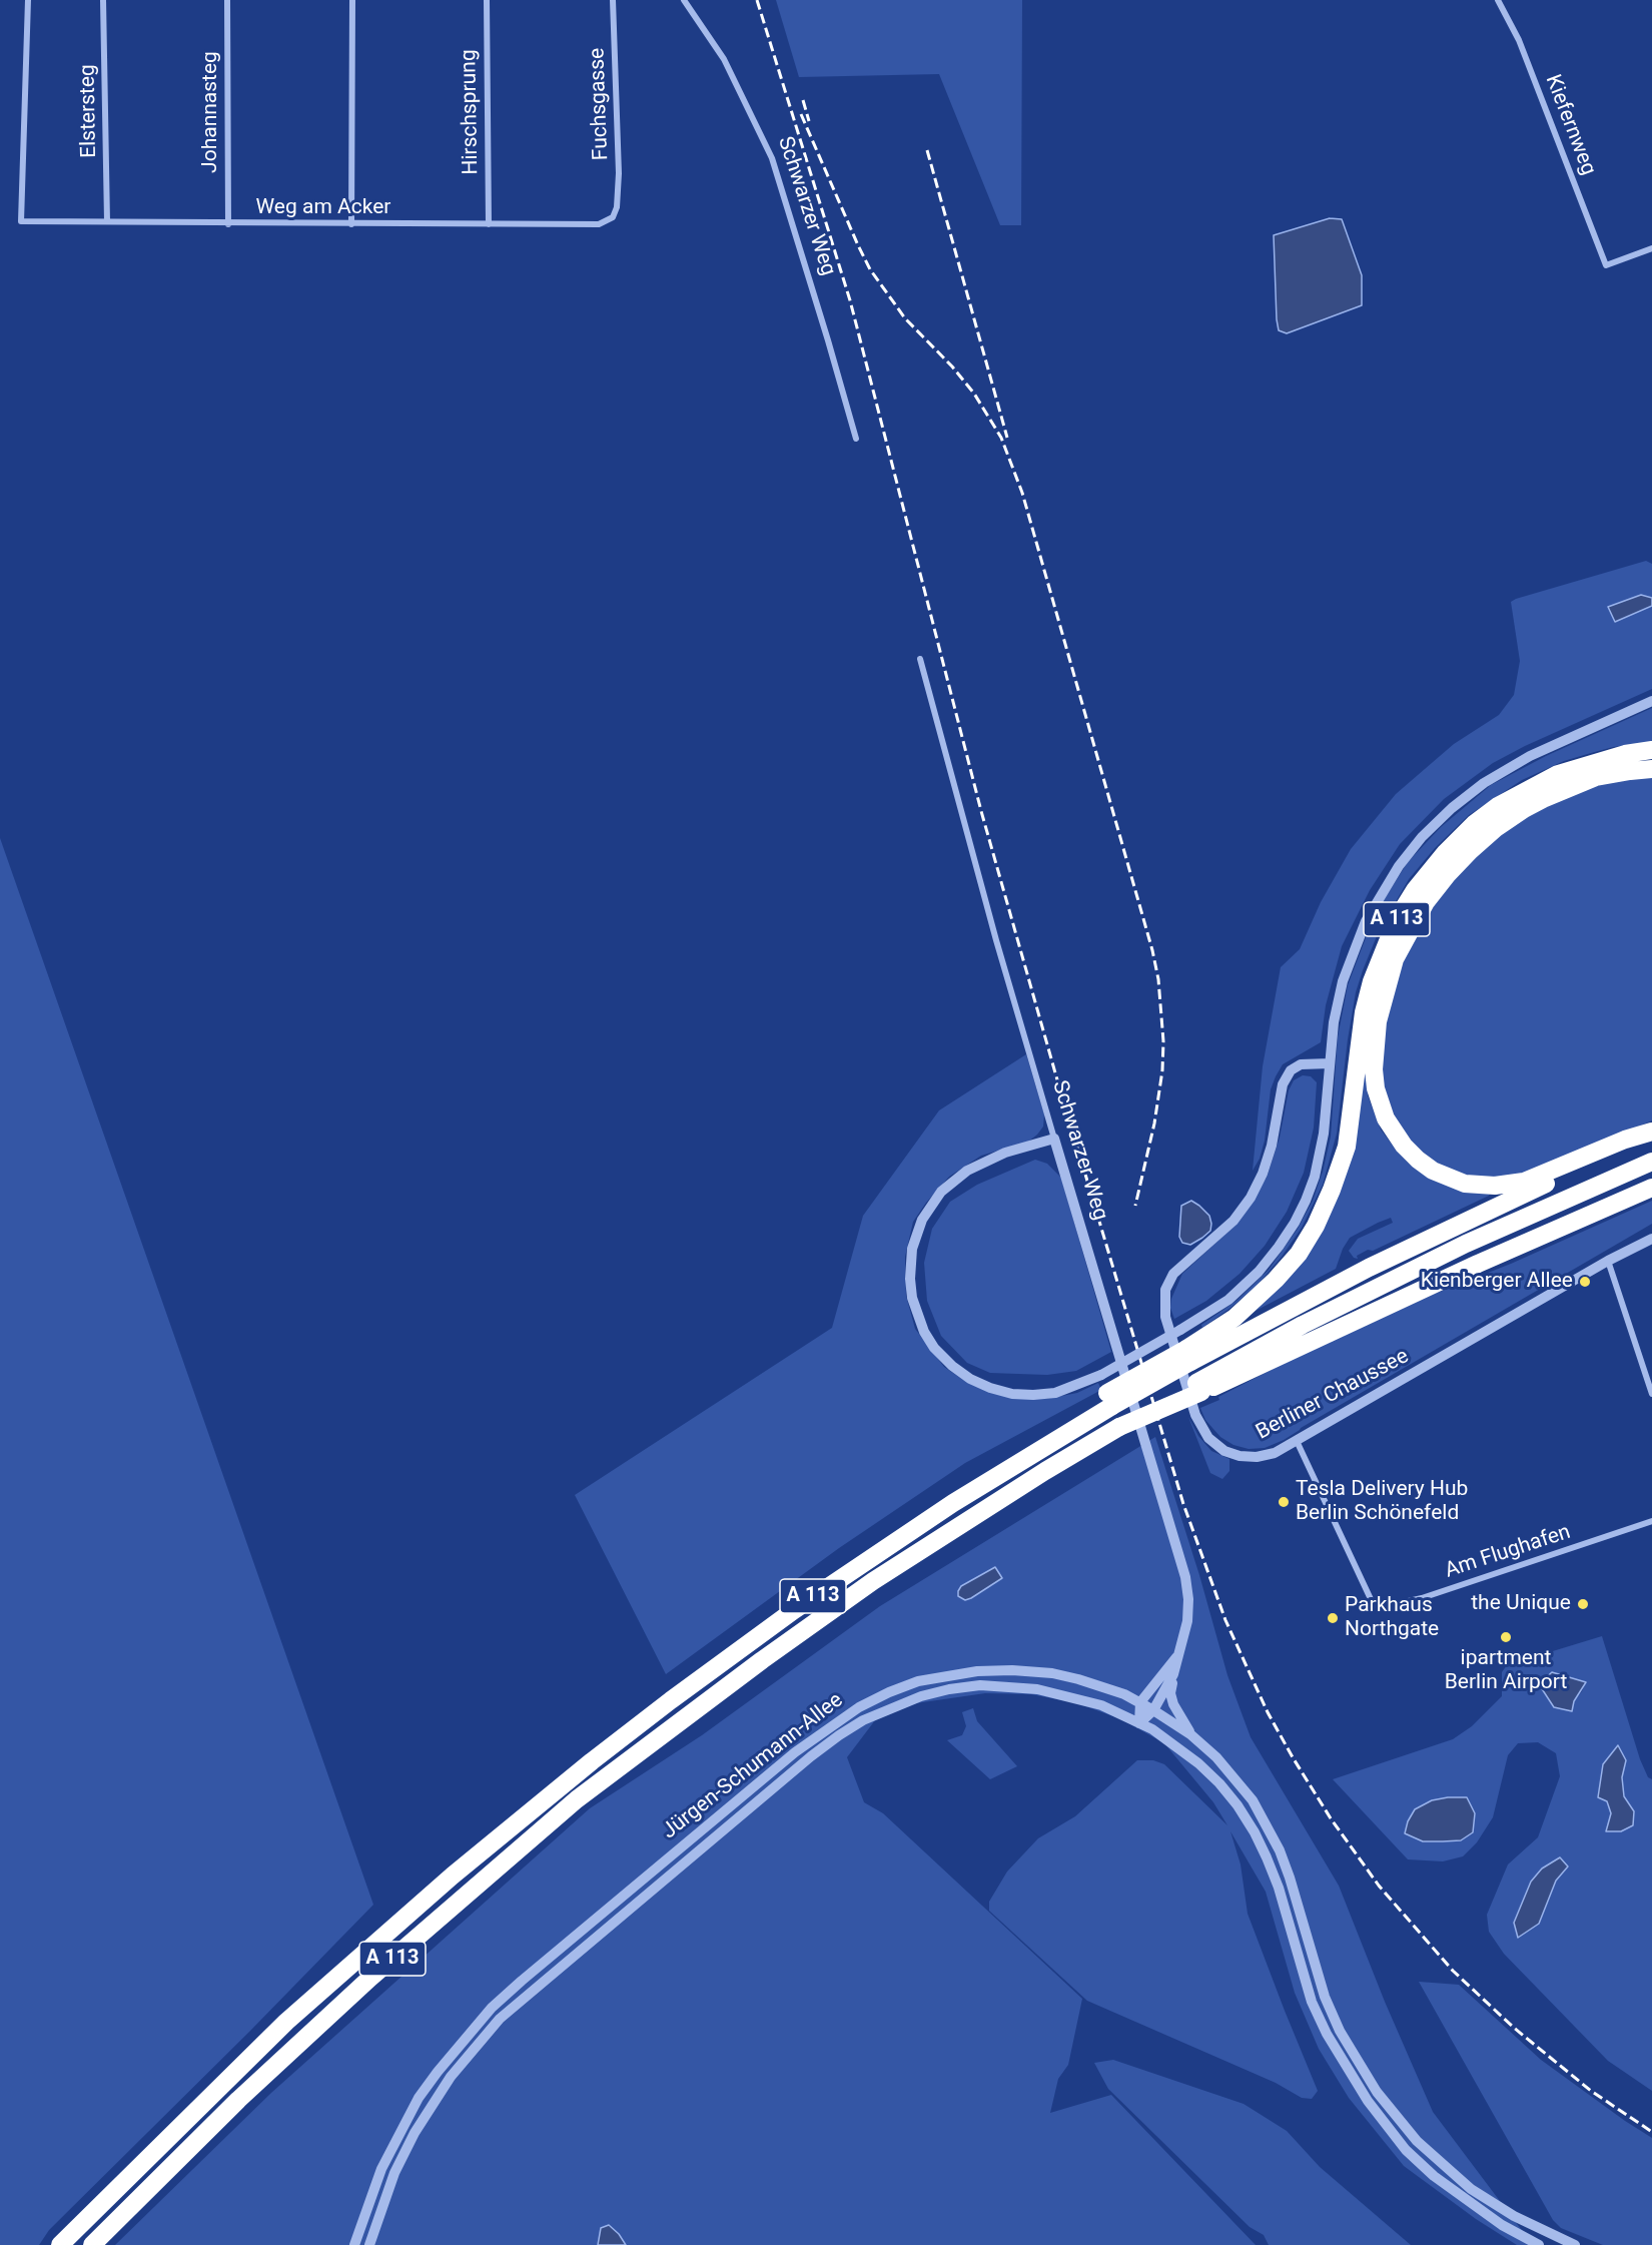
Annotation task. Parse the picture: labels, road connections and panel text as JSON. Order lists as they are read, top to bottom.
{
  "streets": {
    "highway": ["A 113"],
    "street": [
      "Fuchsgasse",
      "Elstersteg",
      "Johannasteg",
      "Hirschsprung",
      "Kiefernweg",
      "Schwarzer Weg",
      "Weg am Acker",
      "Berliner Chaussee",
      "Am Flughafen",
      "Jürgen-Schumann-Allee"
    ]
  },
  "crossings": [
    ["Fuchsgasse", "Weg am Acker"],
    ["Elstersteg", "Weg am Acker"],
    ["Johannasteg", "Weg am Acker"],
    ["Hirschsprung", "Weg am Acker"],
    ["Schwarzer Weg", "Jürgen-Schumann-Allee"],
    ["Berliner Chaussee", "Am Flughafen"]
  ],
  "places": [
    "Kienberger Allee",
    "Tesla Delivery Hub Berlin Schönefeld",
    "the Unique",
    "Parkhaus Northgate",
    "ipartment Berlin Airport"
  ]
}
